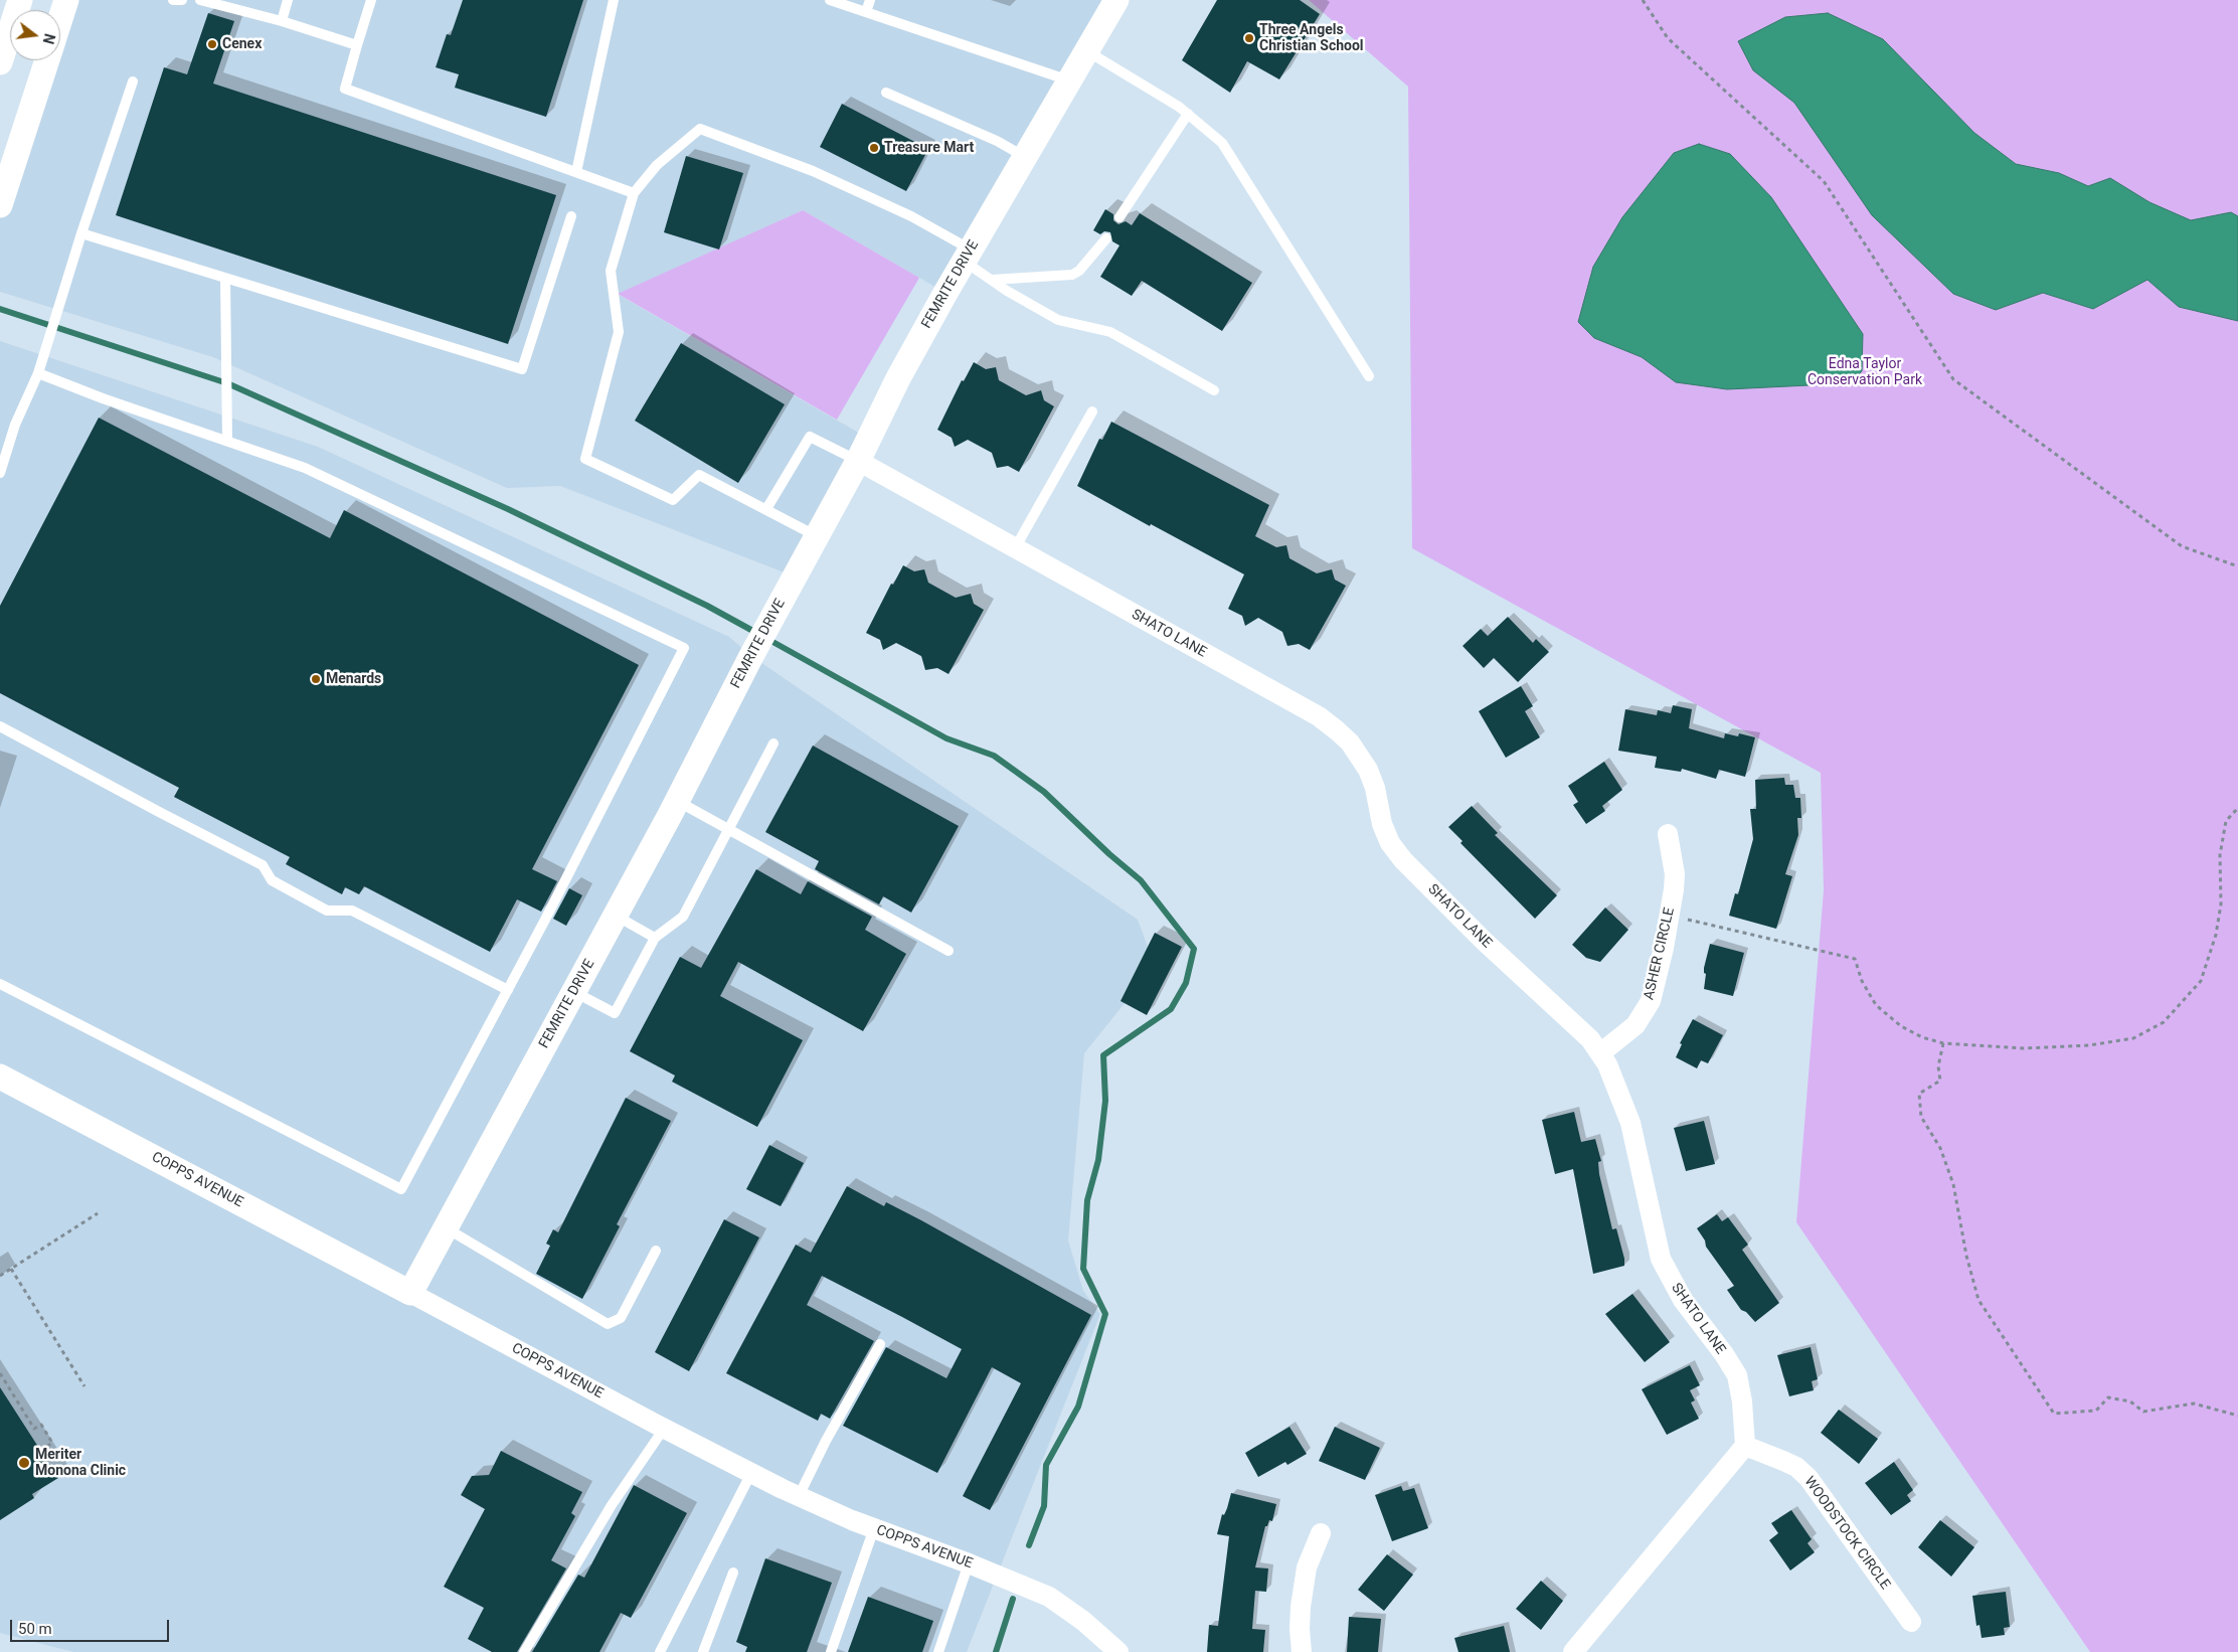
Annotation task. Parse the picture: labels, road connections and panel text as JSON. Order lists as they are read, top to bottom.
{
  "streets": {
    "street": [
      "FEMRITE DRIVE",
      "SHATO LANE",
      "ASHER CIRCLE",
      "COPPS AVENUE",
      "WOODSTOCK CIRCLE"
    ]
  },
  "crossings": [
    ["FEMRITE DRIVE", "SHATO LANE"],
    ["FEMRITE DRIVE", "COPPS AVENUE"],
    ["SHATO LANE", "ASHER CIRCLE"],
    ["SHATO LANE", "WOODSTOCK CIRCLE"]
  ],
  "parks": ["Edna Taylor Conservation Park"],
  "places": [
    "Three Angels Christian School",
    "Cenex",
    "Treasure Mart",
    "Menards",
    "Meriter Monona Clinic"
  ],
  "scale_bar": "50 m",
  "north": "right"
}
